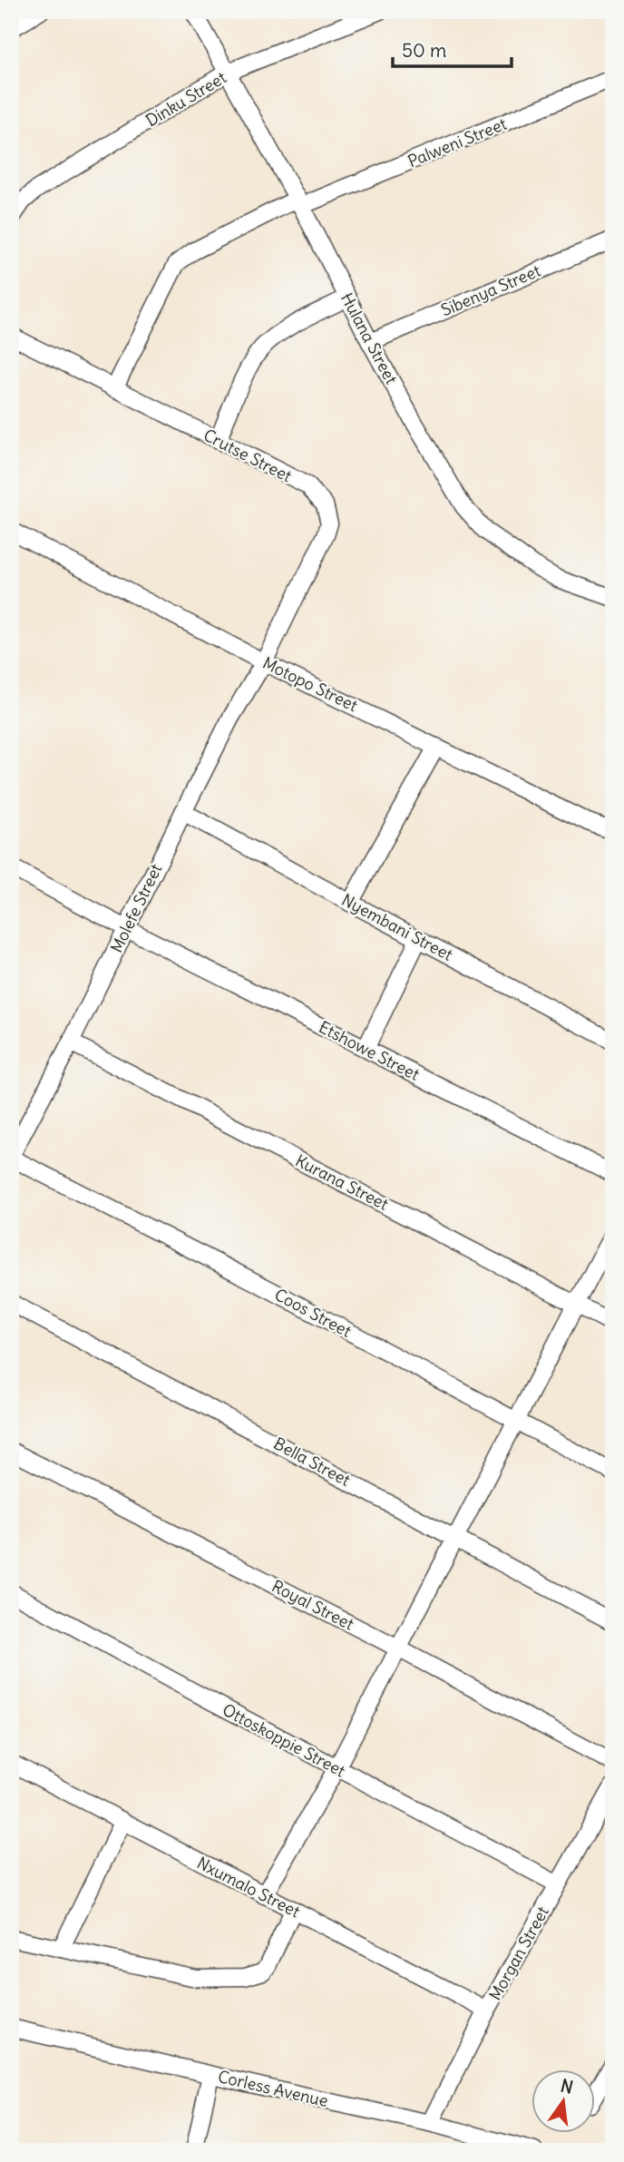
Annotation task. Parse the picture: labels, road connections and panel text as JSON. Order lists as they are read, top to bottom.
{
  "streets": {
    "street": [
      "Dinku Street",
      "Palweni Street",
      "Sibenya Street",
      "Hulana Street",
      "Crutse Street",
      "Motopo Street",
      "Molefe Street",
      "Nyembani Street",
      "Etshowe Street",
      "Kurana Street",
      "Coos Street",
      "Bella Street",
      "Royal Street",
      "Ottoskoppie Street",
      "Nxumalo Street",
      "Morgan Street",
      "Corless Avenue"
    ]
  },
  "crossings": [
    ["Dinku Street", "Hulana Street"],
    ["Palweni Street", "Hulana Street"],
    ["Palweni Street", "Crutse Street"],
    ["Sibenya Street", "Hulana Street"],
    ["Crutse Street", "Motopo Street"],
    ["Crutse Street", "Molefe Street"],
    ["Motopo Street", "Molefe Street"],
    ["Molefe Street", "Nyembani Street"],
    ["Molefe Street", "Etshowe Street"],
    ["Molefe Street", "Kurana Street"],
    ["Molefe Street", "Coos Street"],
    ["Ottoskoppie Street", "Morgan Street"],
    ["Nxumalo Street", "Morgan Street"],
    ["Morgan Street", "Corless Avenue"]
  ],
  "scale_bar": "50 m",
  "north": "top"
}
